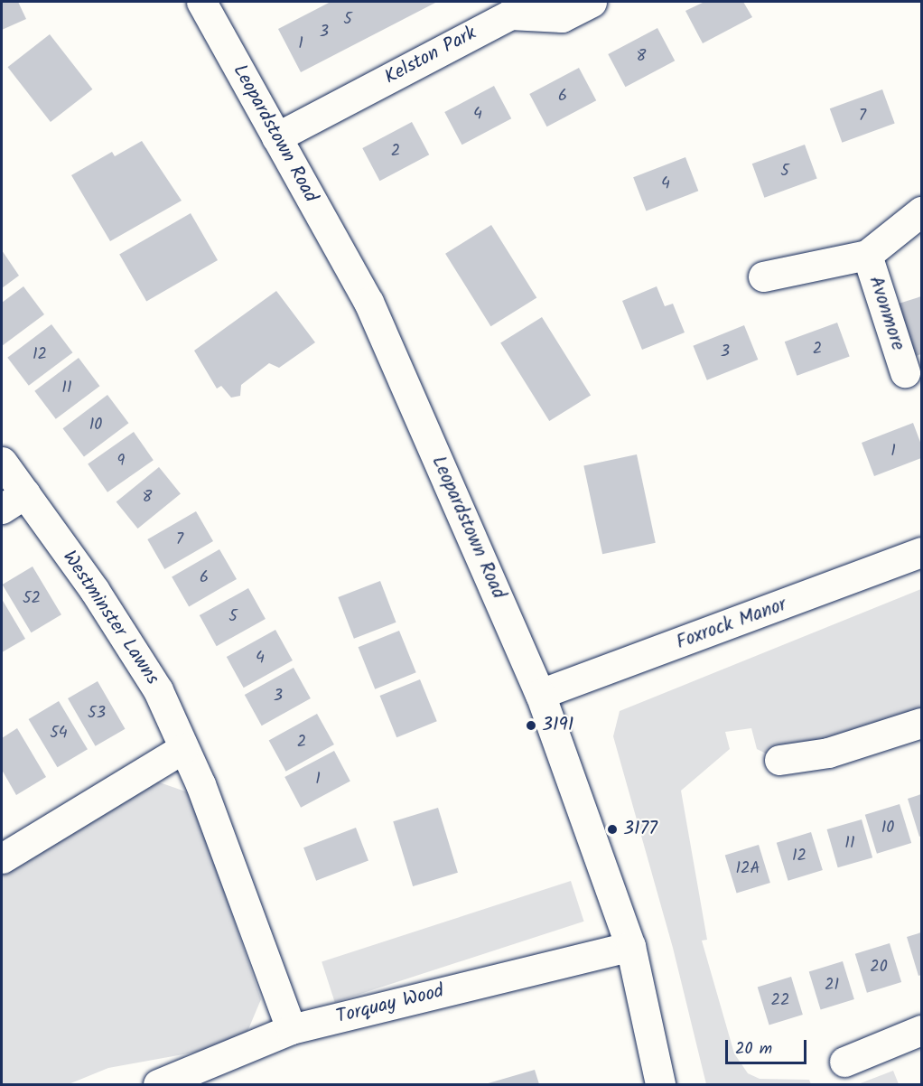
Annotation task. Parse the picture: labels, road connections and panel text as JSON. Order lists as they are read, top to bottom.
{
  "streets": {
    "street": [
      "Kelston Park",
      "Leopardstown Road",
      "Avonmore",
      "Westminster Lawns",
      "Foxrock Manor",
      "Torquay Wood"
    ]
  },
  "crossings": [
    ["Kelston Park", "Leopardstown Road"],
    ["Leopardstown Road", "Foxrock Manor"],
    ["Leopardstown Road", "Torquay Wood"],
    ["Westminster Lawns", "Torquay Wood"]
  ],
  "places": ["3191", "3177"],
  "house_numbers": [
    "5",
    "3",
    "1",
    "8",
    "6",
    "4",
    "7",
    "2",
    "5",
    "4",
    "2",
    "3",
    "12",
    "11",
    "10",
    "1",
    "9",
    "8",
    "7",
    "6",
    "52",
    "5",
    "4",
    "3",
    "53",
    "54",
    "2",
    "1",
    "10",
    "11",
    "12",
    "12A",
    "20",
    "21",
    "22"
  ],
  "scale_bar": "20 m"
}
